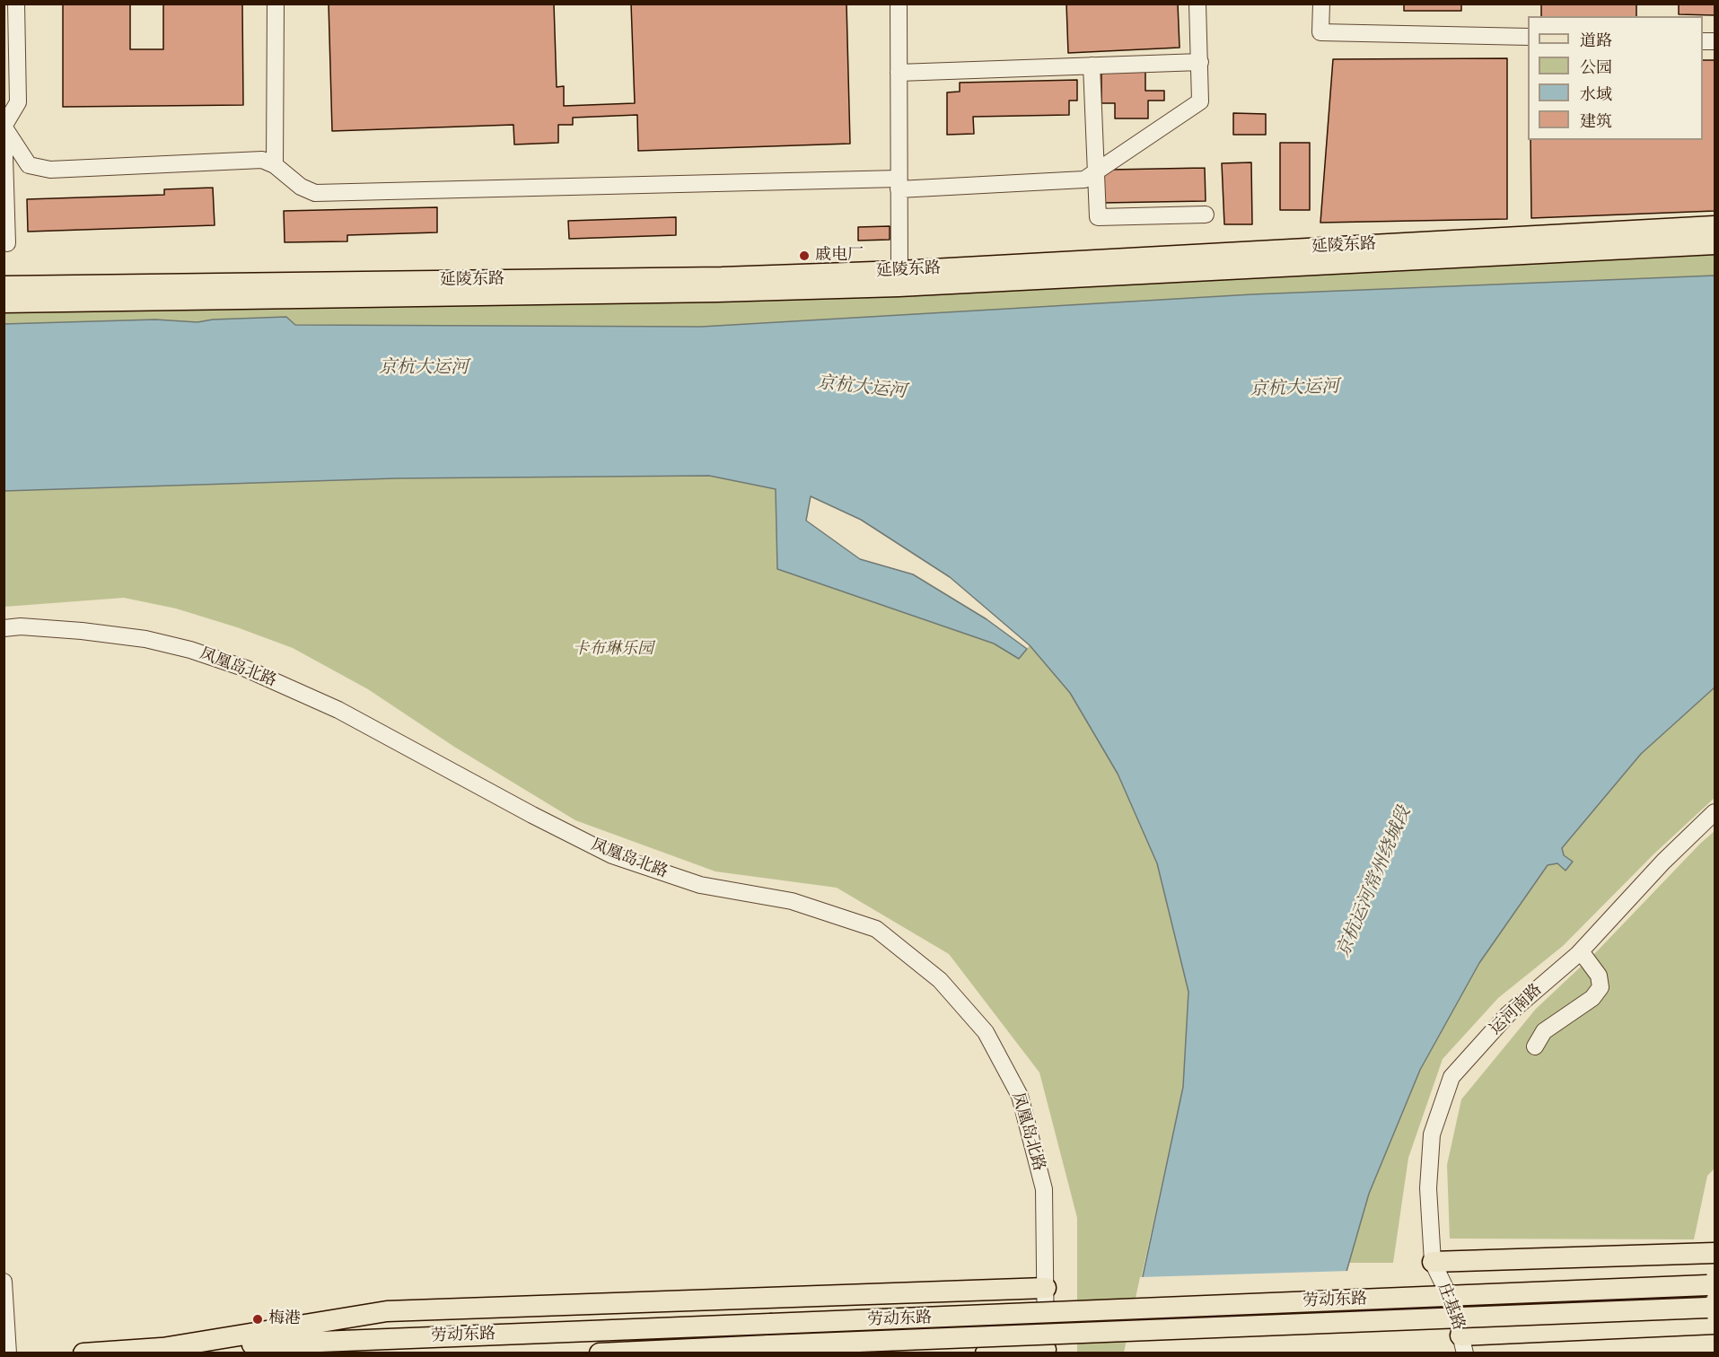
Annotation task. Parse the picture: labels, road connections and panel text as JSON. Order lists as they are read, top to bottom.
{
  "streets": {
    "main road": ["延陵东路", "劳动东路"],
    "street": ["凤凰岛北路", "运河南路", "庄基路"]
  },
  "crossings": [
    ["运河南路", "庄基路"]
  ],
  "water": ["京杭大运河", "京杭运河常州绕城段"],
  "parks": ["卡布琳乐园"],
  "places": ["戚电厂", "梅港"],
  "legend": [
    "道路",
    "公园",
    "水域",
    "建筑"
  ]
}
